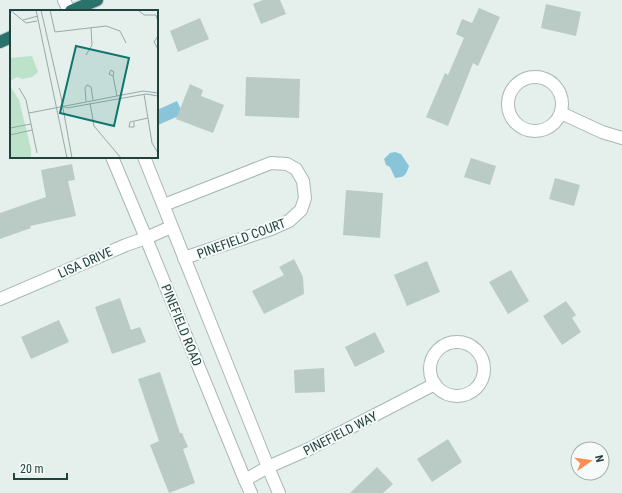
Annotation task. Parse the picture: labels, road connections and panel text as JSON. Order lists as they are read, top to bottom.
{
  "streets": {
    "street": [
      "PINEFIELD COURT",
      "LISA DRIVE",
      "PINEFIELD ROAD",
      "PINEFIELD WAY"
    ]
  },
  "crossings": [
    ["PINEFIELD COURT", "PINEFIELD ROAD"],
    ["LISA DRIVE", "PINEFIELD ROAD"],
    ["PINEFIELD ROAD", "PINEFIELD WAY"]
  ],
  "scale_bar": "20 m",
  "north": "right"
}
